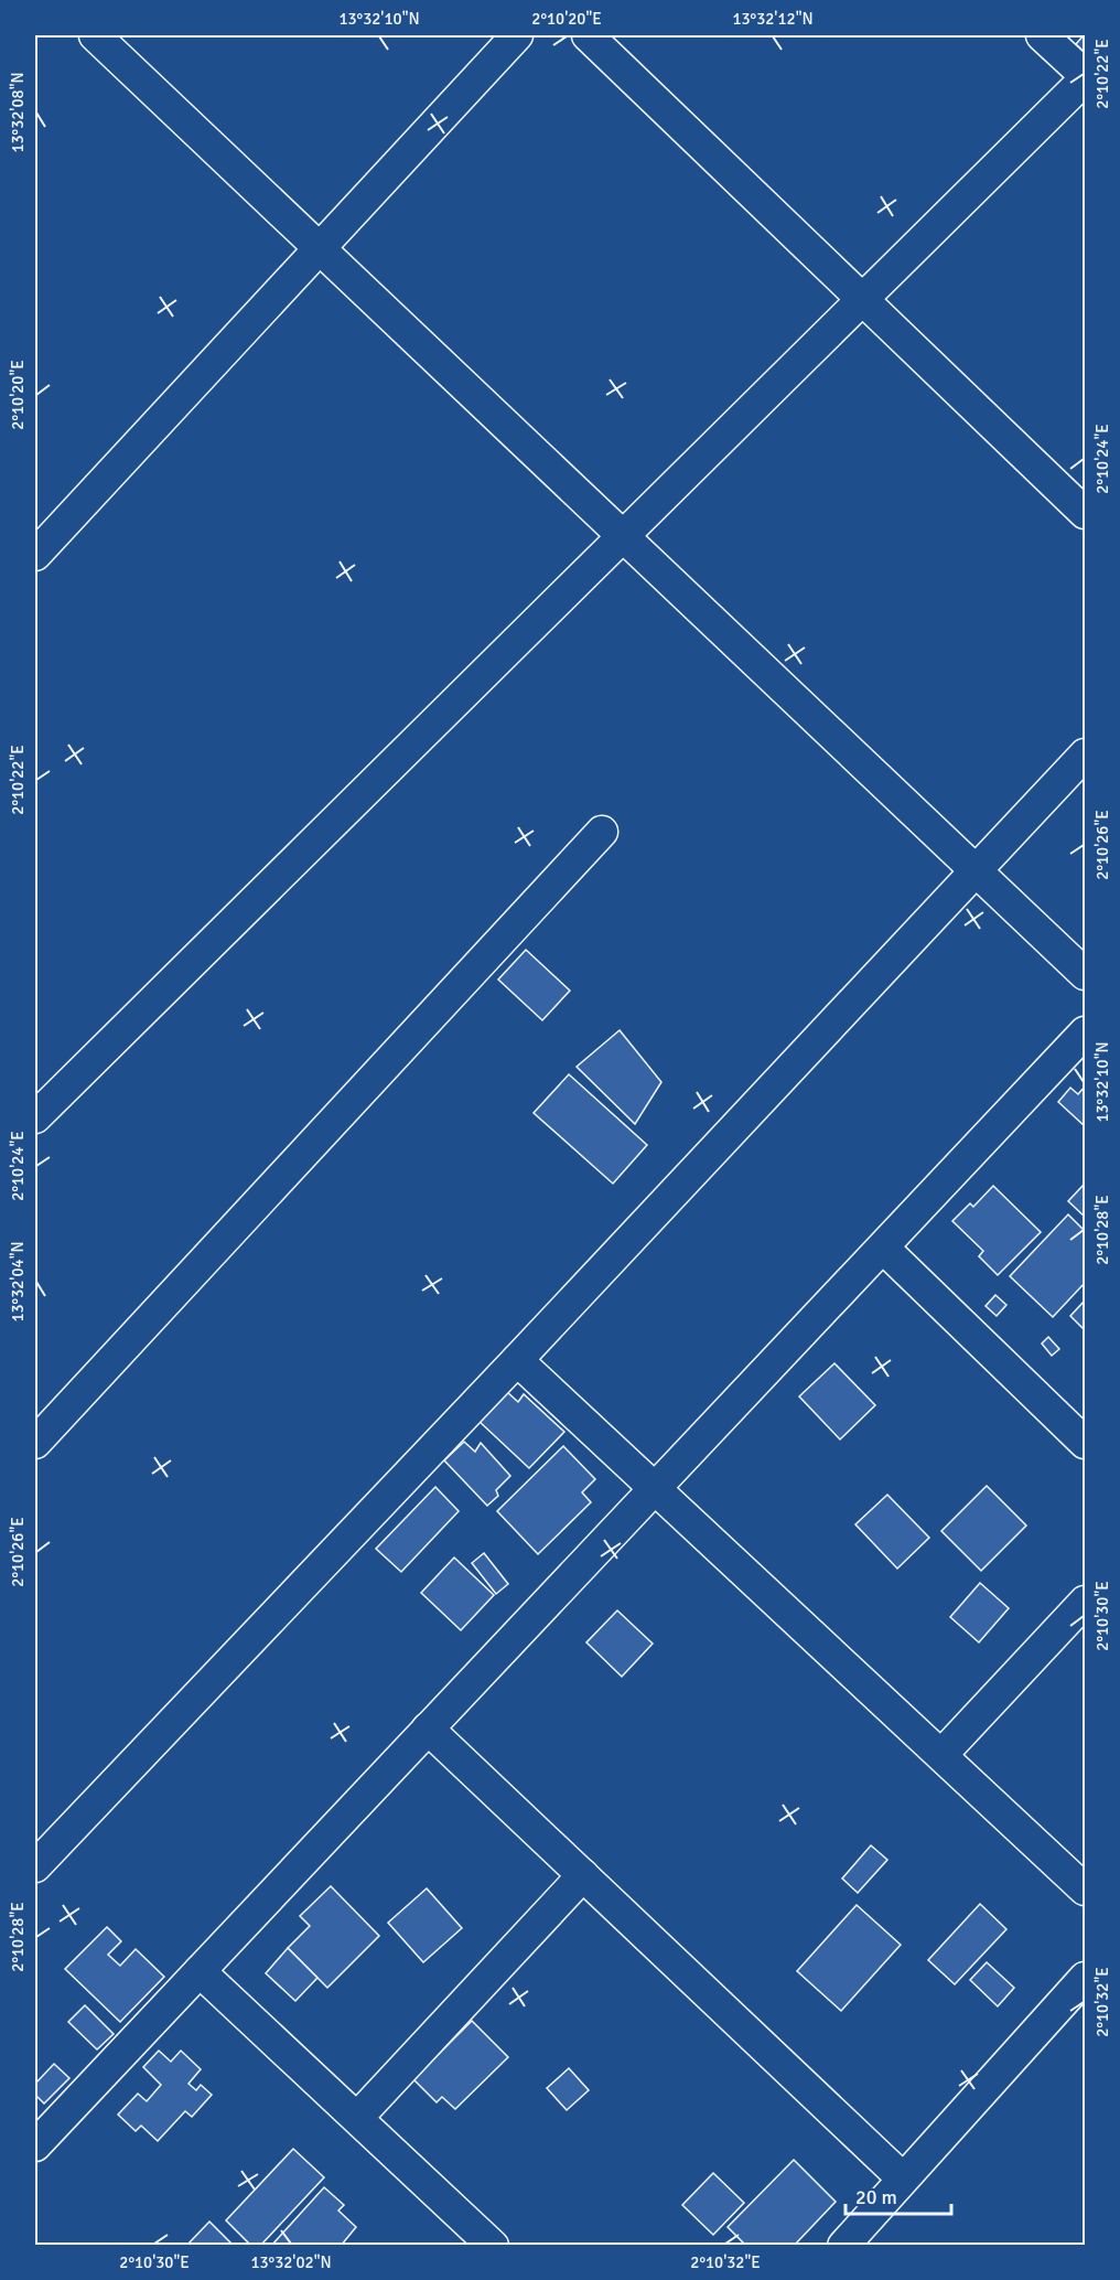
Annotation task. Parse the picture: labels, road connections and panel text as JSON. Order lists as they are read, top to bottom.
{
  "scale_bar": "20 m",
  "coordinates": [
    "13°32'10\"N",
    "2°10'20\"E",
    "13°32'12\"N",
    "2°10'22\"E",
    "13°32'08\"N",
    "2°10'24\"E",
    "2°10'26\"E",
    "2°10'28\"E",
    "13°32'04\"N",
    "2°10'30\"E",
    "2°10'32\"E",
    "13°32'02\"N"
  ]
}
